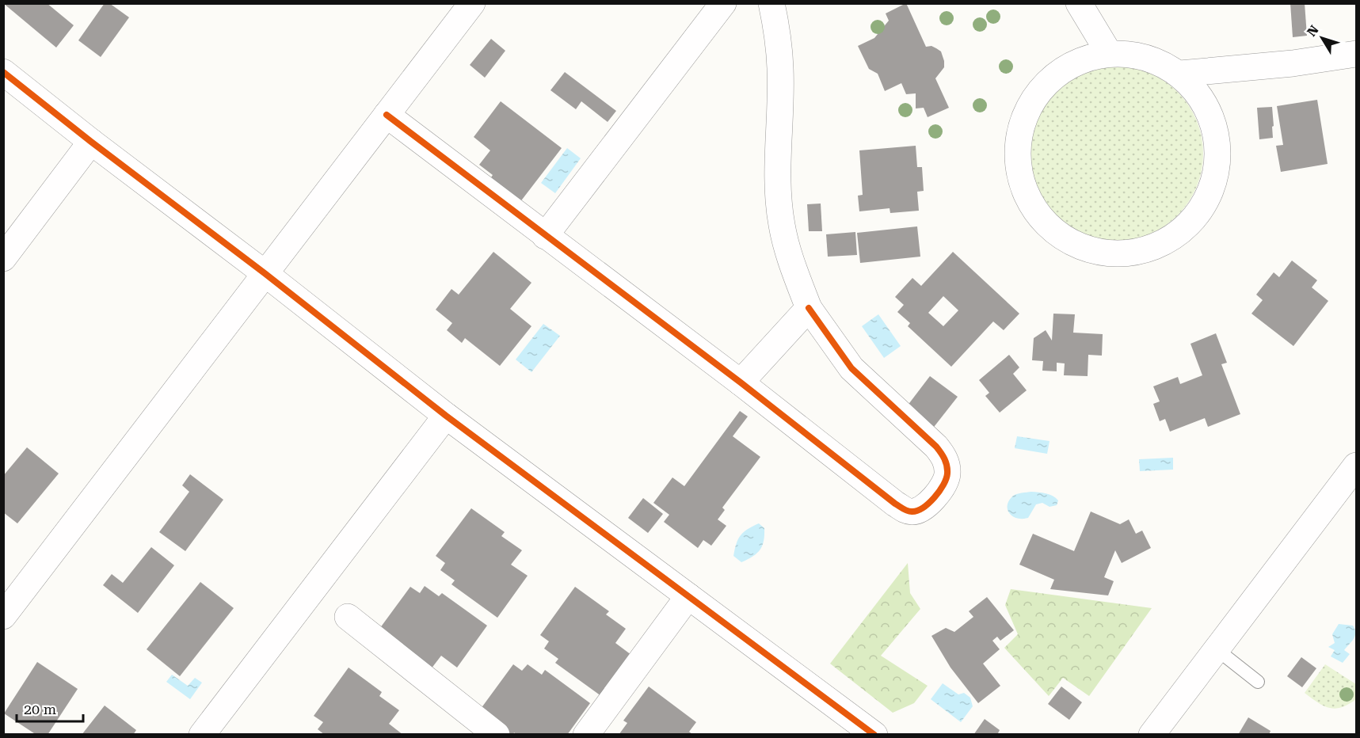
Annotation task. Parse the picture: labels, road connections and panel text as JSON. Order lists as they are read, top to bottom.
{
  "scale_bar": "20 m",
  "north": "top left"
}
